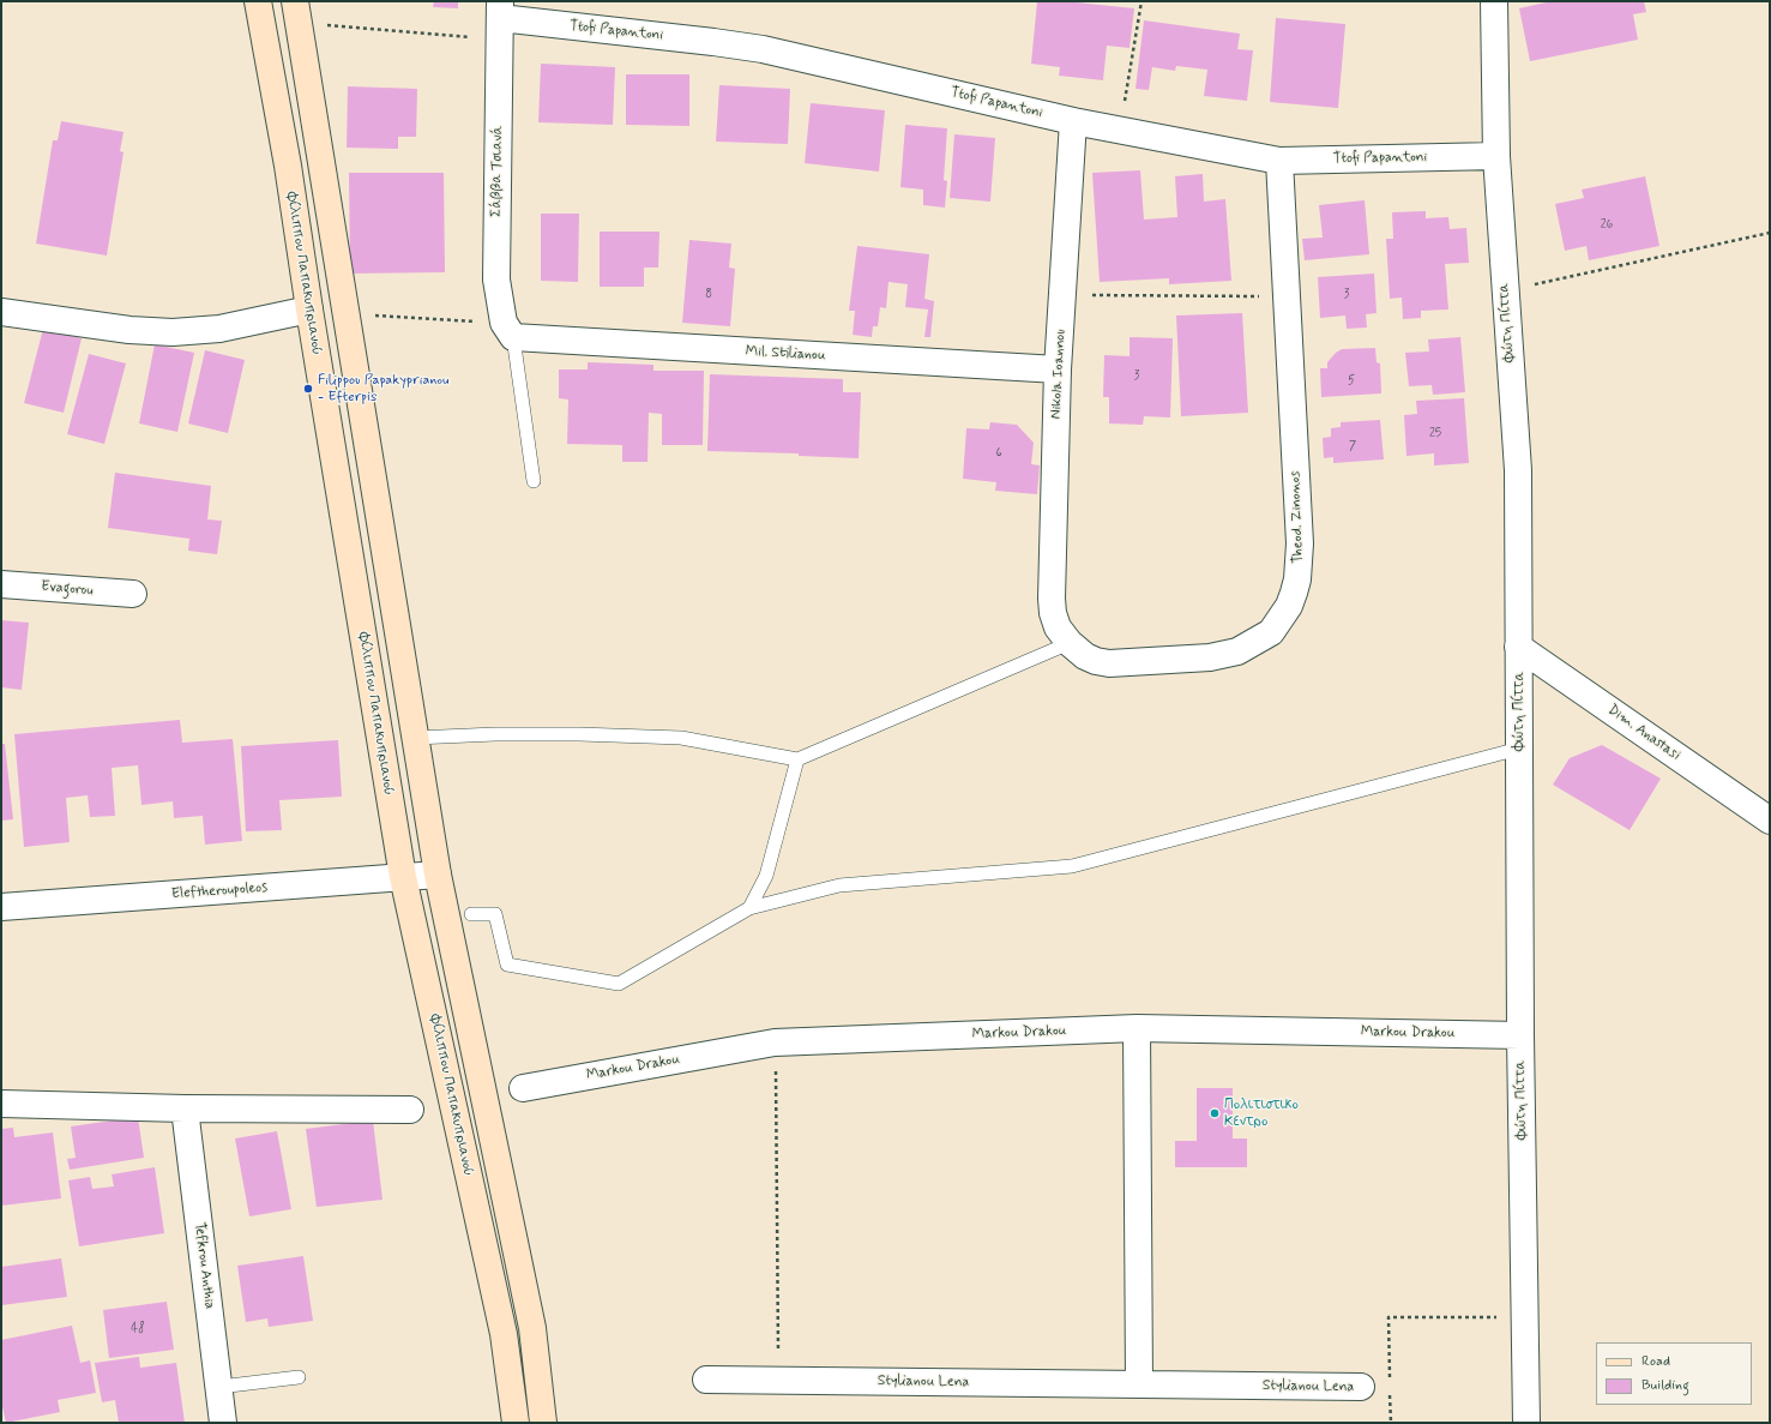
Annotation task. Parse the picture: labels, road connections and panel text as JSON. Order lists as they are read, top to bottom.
{
  "streets": {
    "main road": ["Φίλιππου Παπακυπριανού"],
    "street": [
      "Ttofi Papantoni",
      "Σάββα Τσιανά",
      "Φώτη Πίττα",
      "Mil. Stilianou",
      "Nikola Ioannou",
      "Theod. Zinonos",
      "Evagorou",
      "Dim. Anastasi",
      "Eleftheroupoleos",
      "Markou Drakou",
      "Tefkrou Anthia",
      "Stylianou Lena"
    ]
  },
  "crossings": [
    ["Ttofi Papantoni", "Σάββα Τσιανά"],
    ["Ttofi Papantoni", "Φώτη Πίττα"],
    ["Ttofi Papantoni", "Nikola Ioannou"],
    ["Ttofi Papantoni", "Theod. Zinonos"],
    ["Σάββα Τσιανά", "Mil. Stilianou"],
    ["Φίλιππου Παπακυπριανού", "Eleftheroupoleos"],
    ["Φώτη Πίττα", "Dim. Anastasi"],
    ["Φώτη Πίττα", "Markou Drakou"],
    ["Mil. Stilianou", "Nikola Ioannou"],
    ["Nikola Ioannou", "Theod. Zinonos"]
  ],
  "places": ["Filippou Papakyprianou - Efterpis", "Πολιτιστικο Κεντρο"],
  "house_numbers": [
    "26",
    "8",
    "3",
    "3",
    "5",
    "25",
    "7",
    "6",
    "48"
  ],
  "legend": ["Road", "Building"]
}
